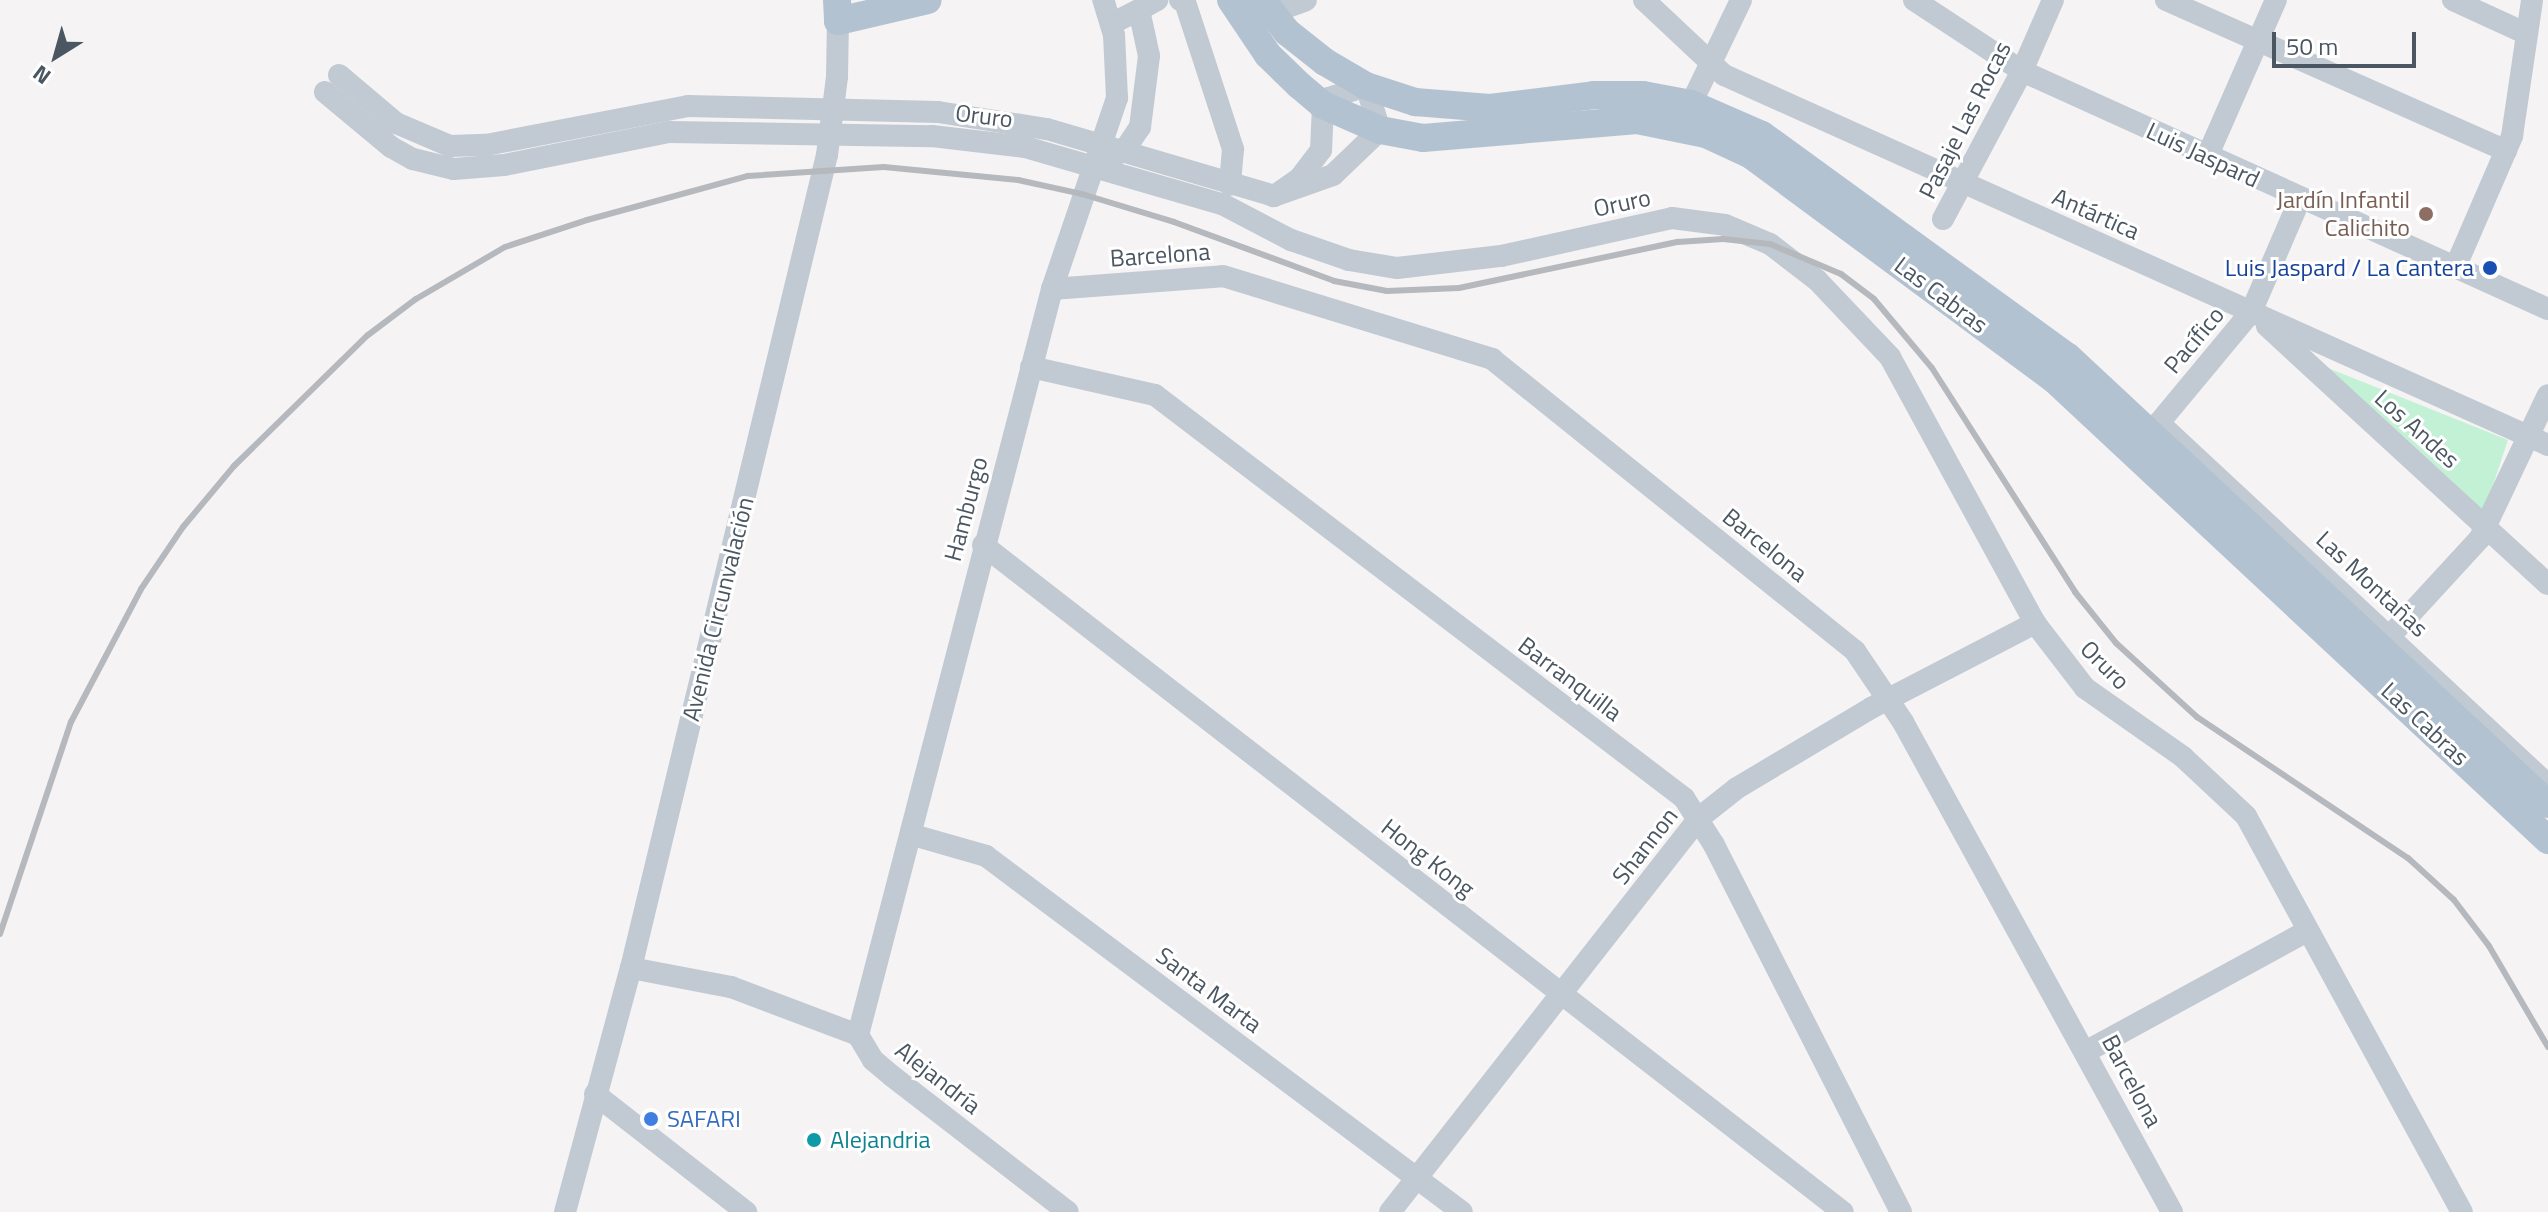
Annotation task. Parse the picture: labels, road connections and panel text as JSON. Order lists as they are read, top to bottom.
{
  "streets": {
    "main road": ["Las Cabras"],
    "street": [
      "Oruro",
      "Pasaje Las Rocas",
      "Luis Jaspard",
      "Antártica",
      "Barcelona",
      "Pacífico",
      "Los Andes",
      "Hamburgo",
      "Las Montañas",
      "Avenida Circunvalación",
      "Barranquilla",
      "Shannon",
      "Hong Kong",
      "Santa Marta",
      "Alejandría"
    ]
  },
  "crossings": [
    ["Oruro", "Hamburgo"],
    ["Oruro", "Shannon"],
    ["Pasaje Las Rocas", "Luis Jaspard"],
    ["Pasaje Las Rocas", "Antártica"],
    ["Luis Jaspard", "Pacífico"],
    ["Antártica", "Pacífico"],
    ["Antártica", "Los Andes"],
    ["Barcelona", "Hamburgo"],
    ["Barcelona", "Shannon"],
    ["Pacífico", "Los Andes"],
    ["Pacífico", "Las Montañas"],
    ["Hamburgo", "Barranquilla"],
    ["Hamburgo", "Hong Kong"],
    ["Hamburgo", "Santa Marta"],
    ["Hamburgo", "Alejandría"],
    ["Barranquilla", "Shannon"],
    ["Shannon", "Hong Kong"],
    ["Shannon", "Santa Marta"]
  ],
  "places": [
    "Jardín Infantil Calichito",
    "Luis Jaspard / La Cantera",
    "SAFARI",
    "Alejandria"
  ],
  "scale_bar": "50 m",
  "north": "bottom left"
}
